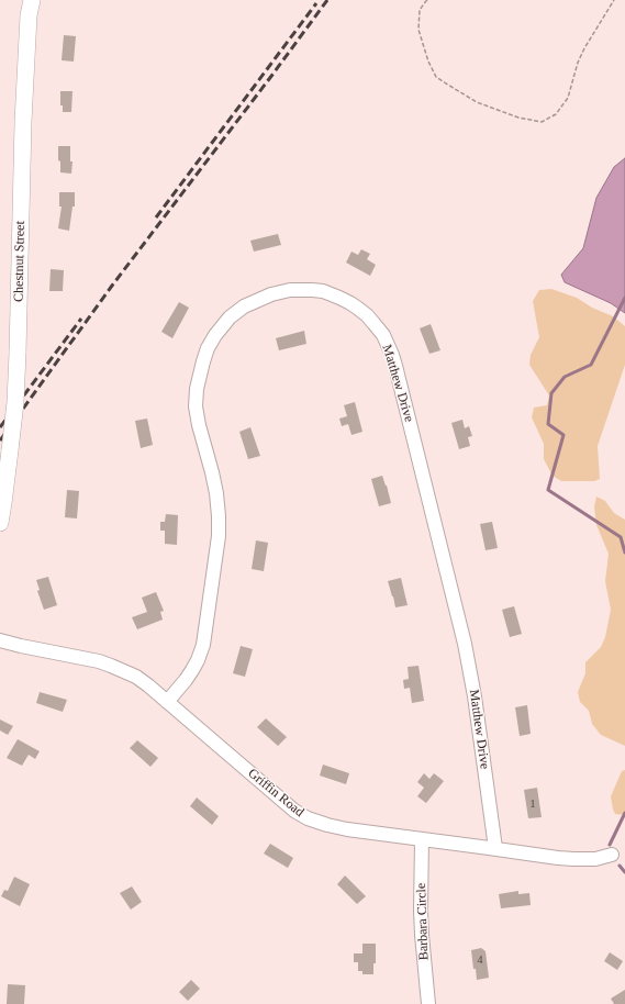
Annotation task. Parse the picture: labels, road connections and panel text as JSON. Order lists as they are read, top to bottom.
{
  "streets": {
    "main road": ["Chestnut Street"],
    "street": ["Matthew Drive", "Griffin Road", "Barbara Circle"]
  },
  "crossings": [
    ["Matthew Drive", "Griffin Road"],
    ["Griffin Road", "Barbara Circle"]
  ],
  "house_numbers": ["1", "4"]
}
